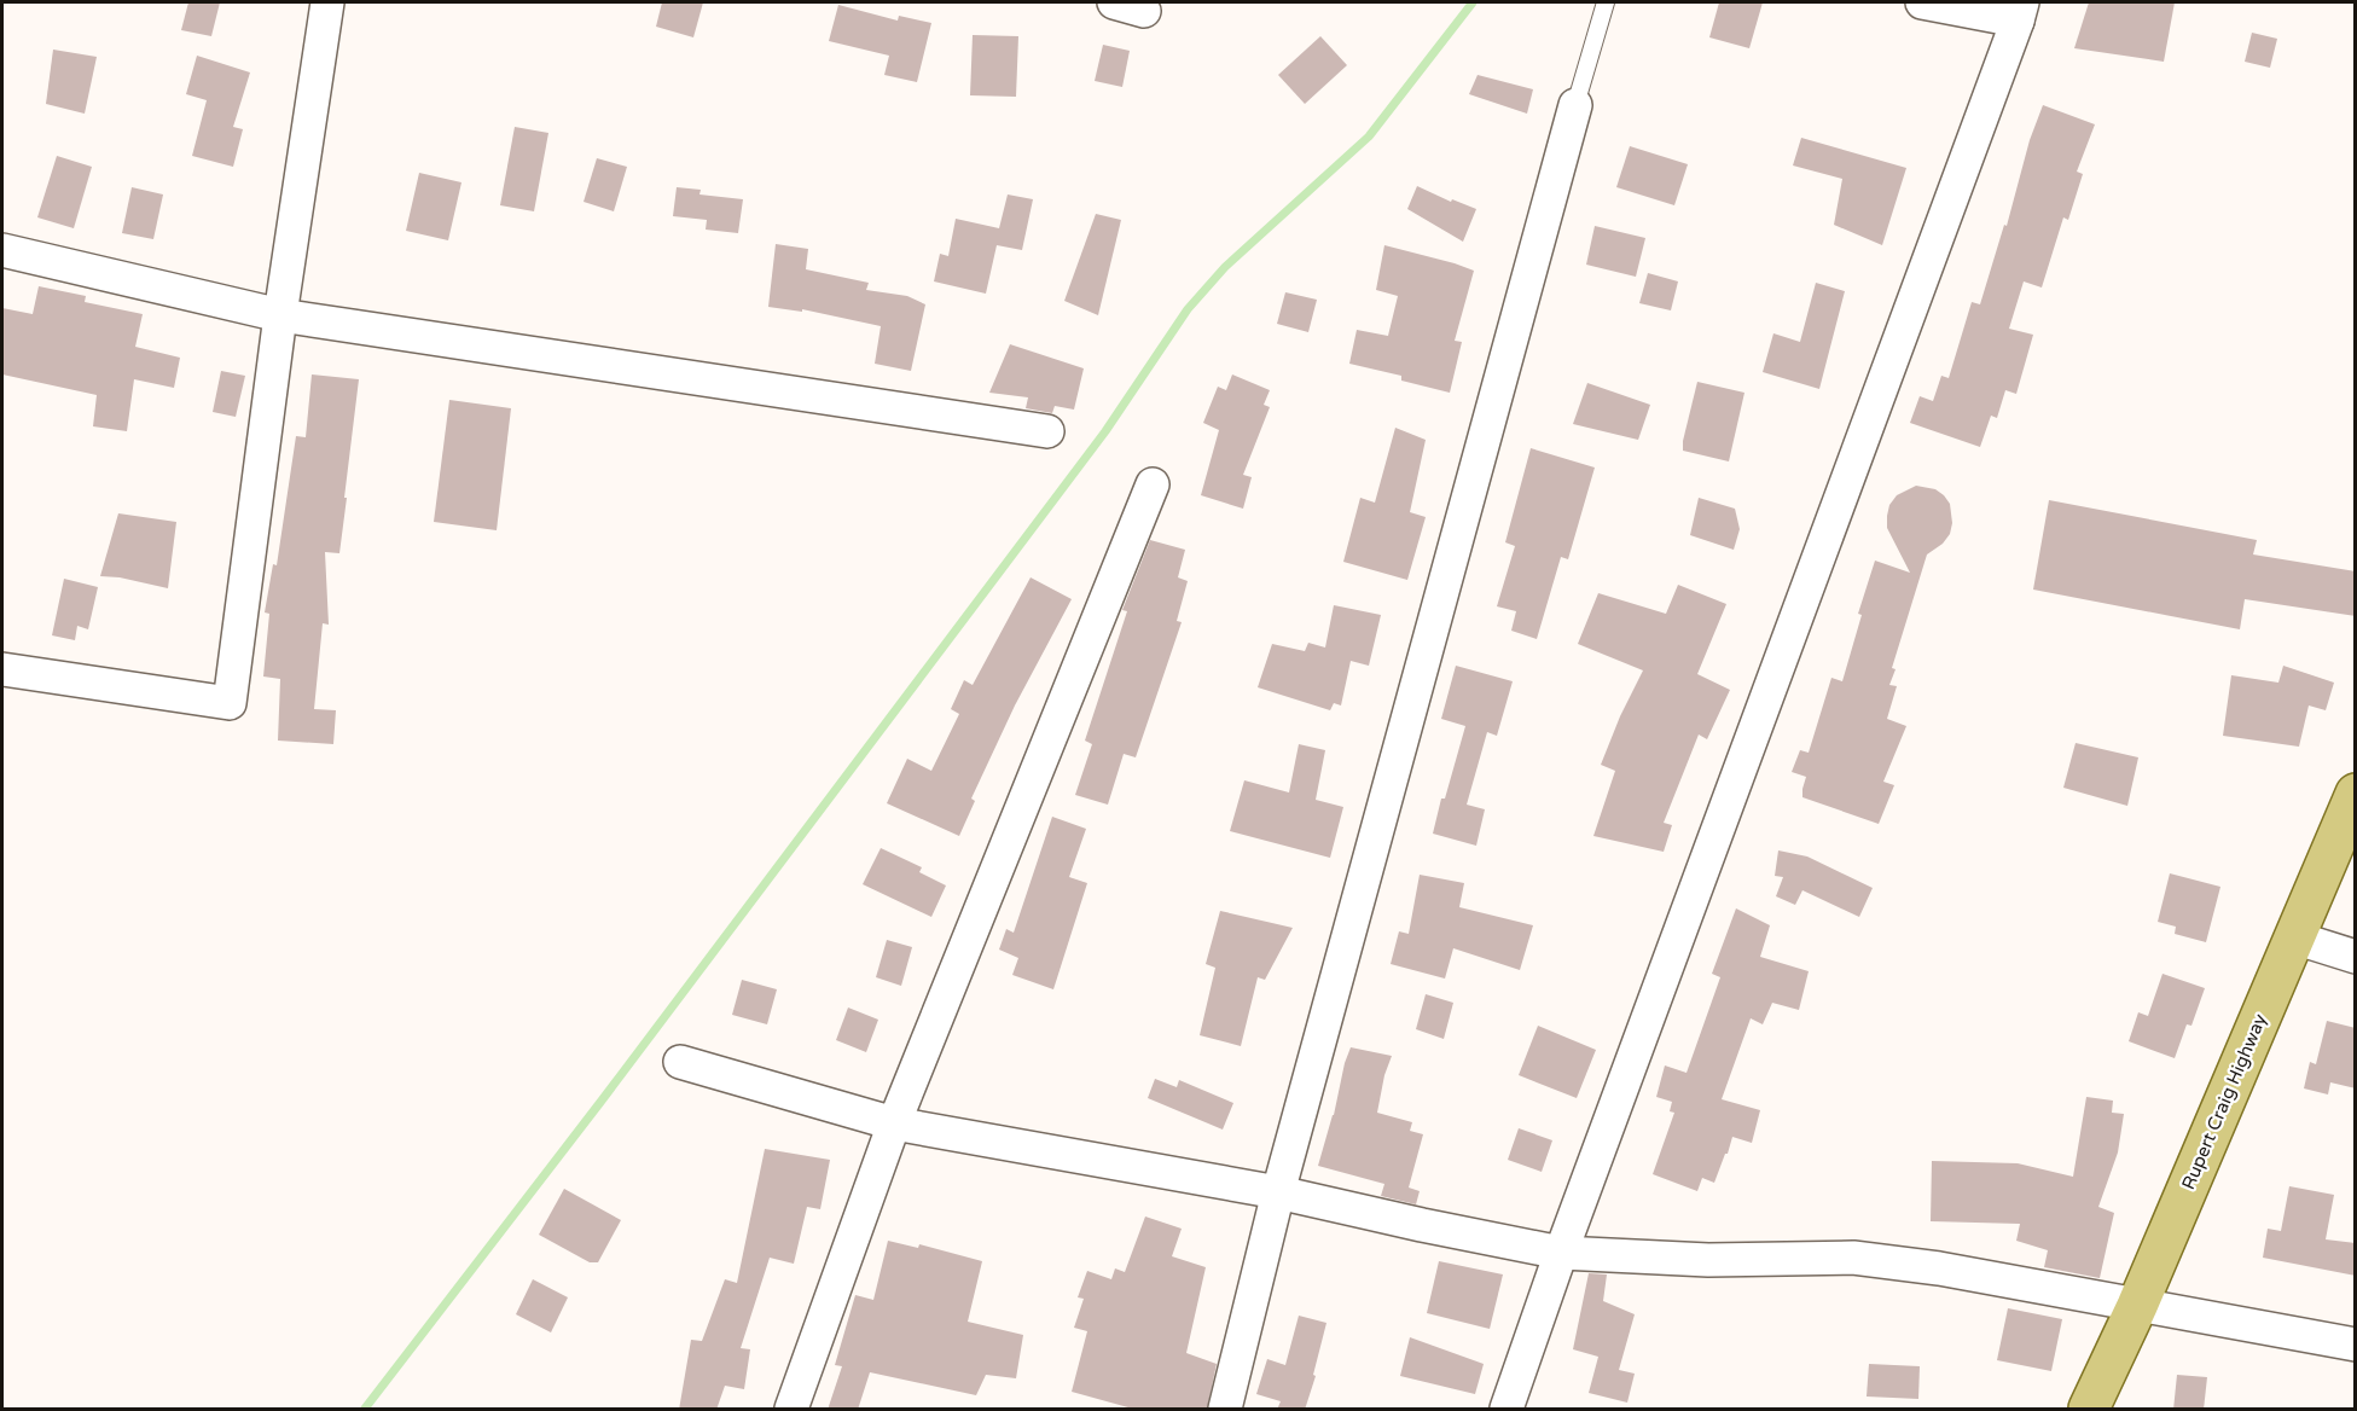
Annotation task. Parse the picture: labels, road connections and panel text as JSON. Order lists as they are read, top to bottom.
{
  "streets": {
    "main road": ["Rupert Craig Highway"]
  }
}
